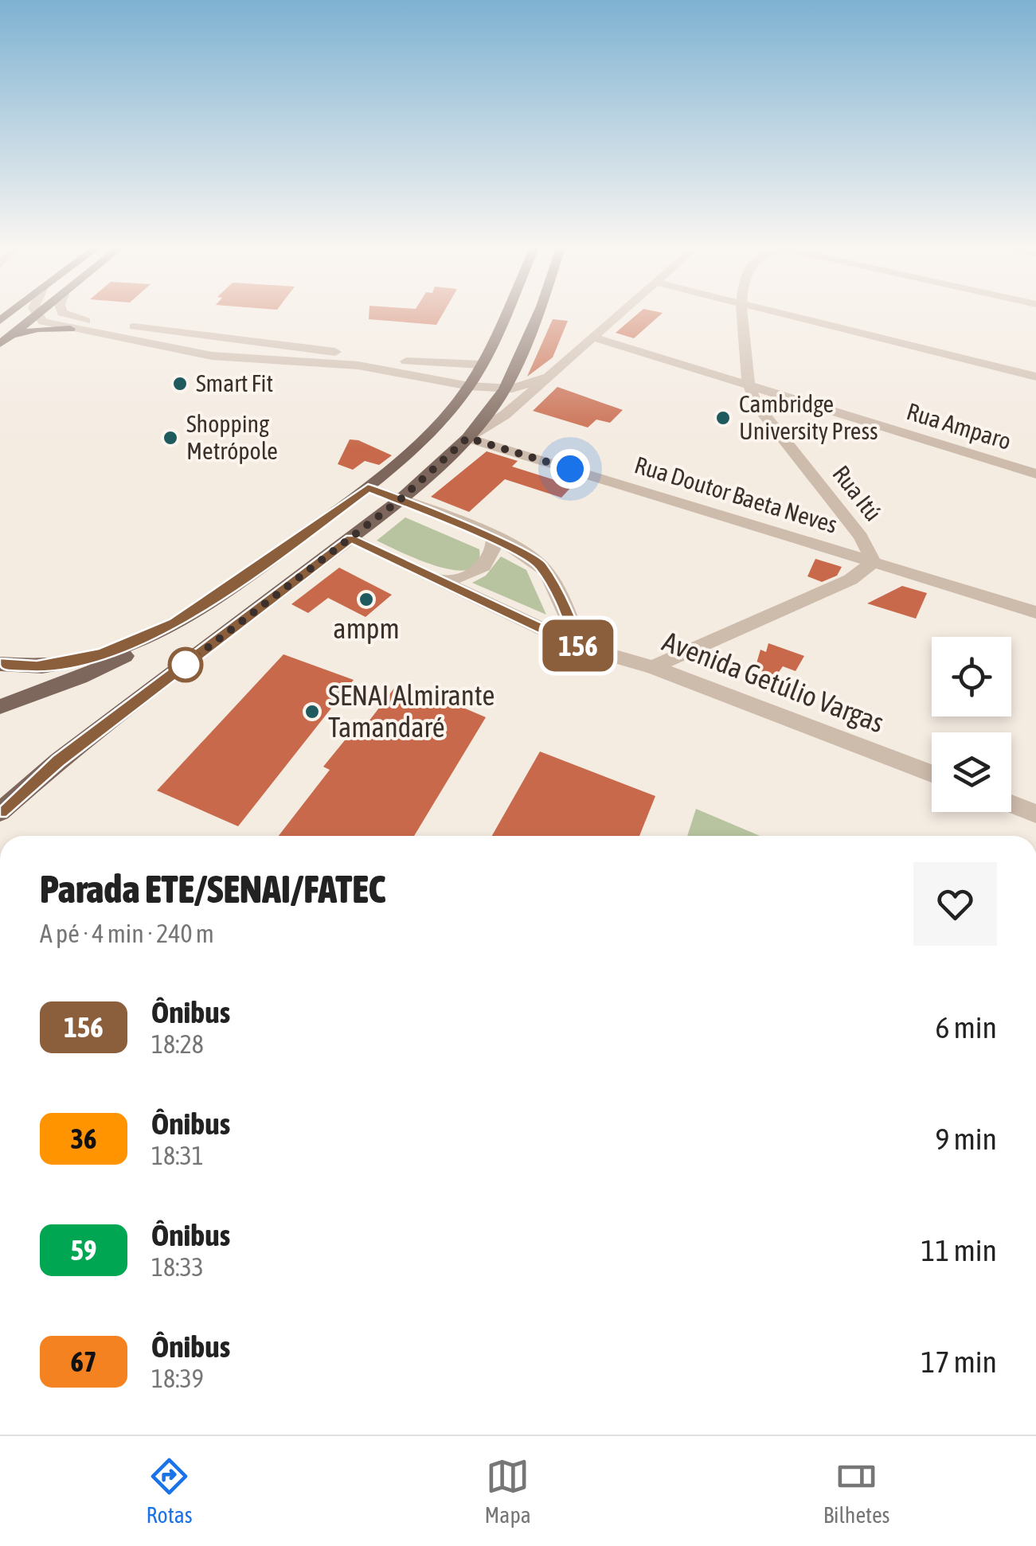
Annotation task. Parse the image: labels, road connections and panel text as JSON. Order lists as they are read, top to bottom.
{
  "streets": {
    "street": [
      "Rua Amparo",
      "Rua Itú",
      "Rua Doutor Baeta Neves",
      "Avenida Getúlio Vargas"
    ]
  },
  "crossings": [
    ["Rua Amparo", "Rua Itú"],
    ["Rua Itú", "Rua Doutor Baeta Neves"],
    ["Rua Itú", "Avenida Getúlio Vargas"]
  ],
  "places": [
    "Smart Fit",
    "Cambridge University Press",
    "Shopping Metrópole",
    "ampm",
    "SENAI Almirante Tamandaré"
  ],
  "lines": ["bus line 156"],
  "page": {
    "on_map": "156",
    "heading": ["Parada ETE/SENAI/FATEC", "A pé · 4 min · 240 m"],
    "list": [
      {
        "mark": "156",
        "name": "Ônibus",
        "note": "18:28",
        "value": "6 min"
      },
      {
        "mark": "36",
        "name": "Ônibus",
        "note": "18:31",
        "value": "9 min"
      },
      {
        "mark": "59",
        "name": "Ônibus",
        "note": "18:33",
        "value": "11 min"
      },
      {
        "mark": "67",
        "name": "Ônibus",
        "note": "18:39",
        "value": "17 min"
      }
    ],
    "tabs": ["Rotas", "Mapa", "Bilhetes"]
  }
}
